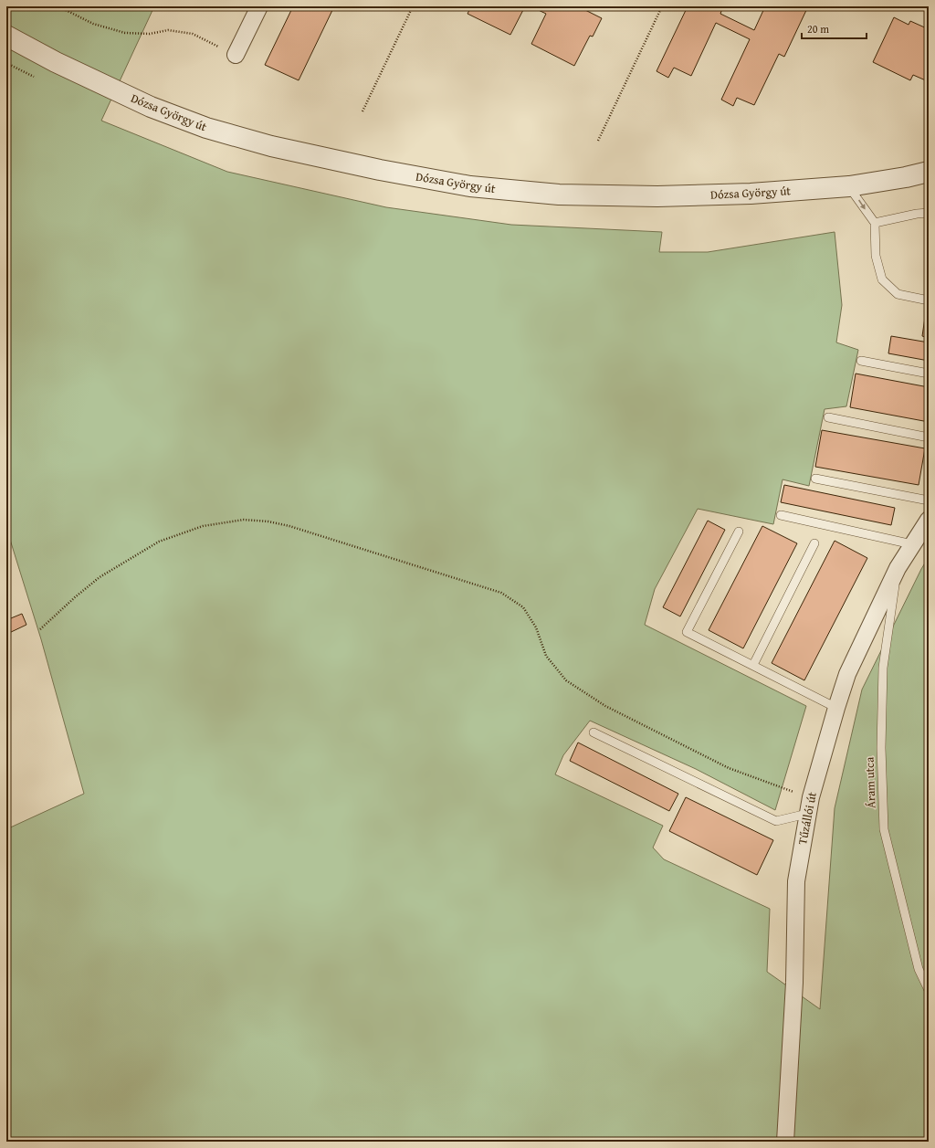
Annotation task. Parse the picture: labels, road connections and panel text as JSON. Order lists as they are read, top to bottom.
{
  "streets": {
    "street": ["Dózsa György út", "Tűzállói út"],
    "lane": ["Áram utca"]
  },
  "crossings": [
    ["Áram utca", "Tűzállói út"]
  ],
  "scale_bar": "20 m"
}
